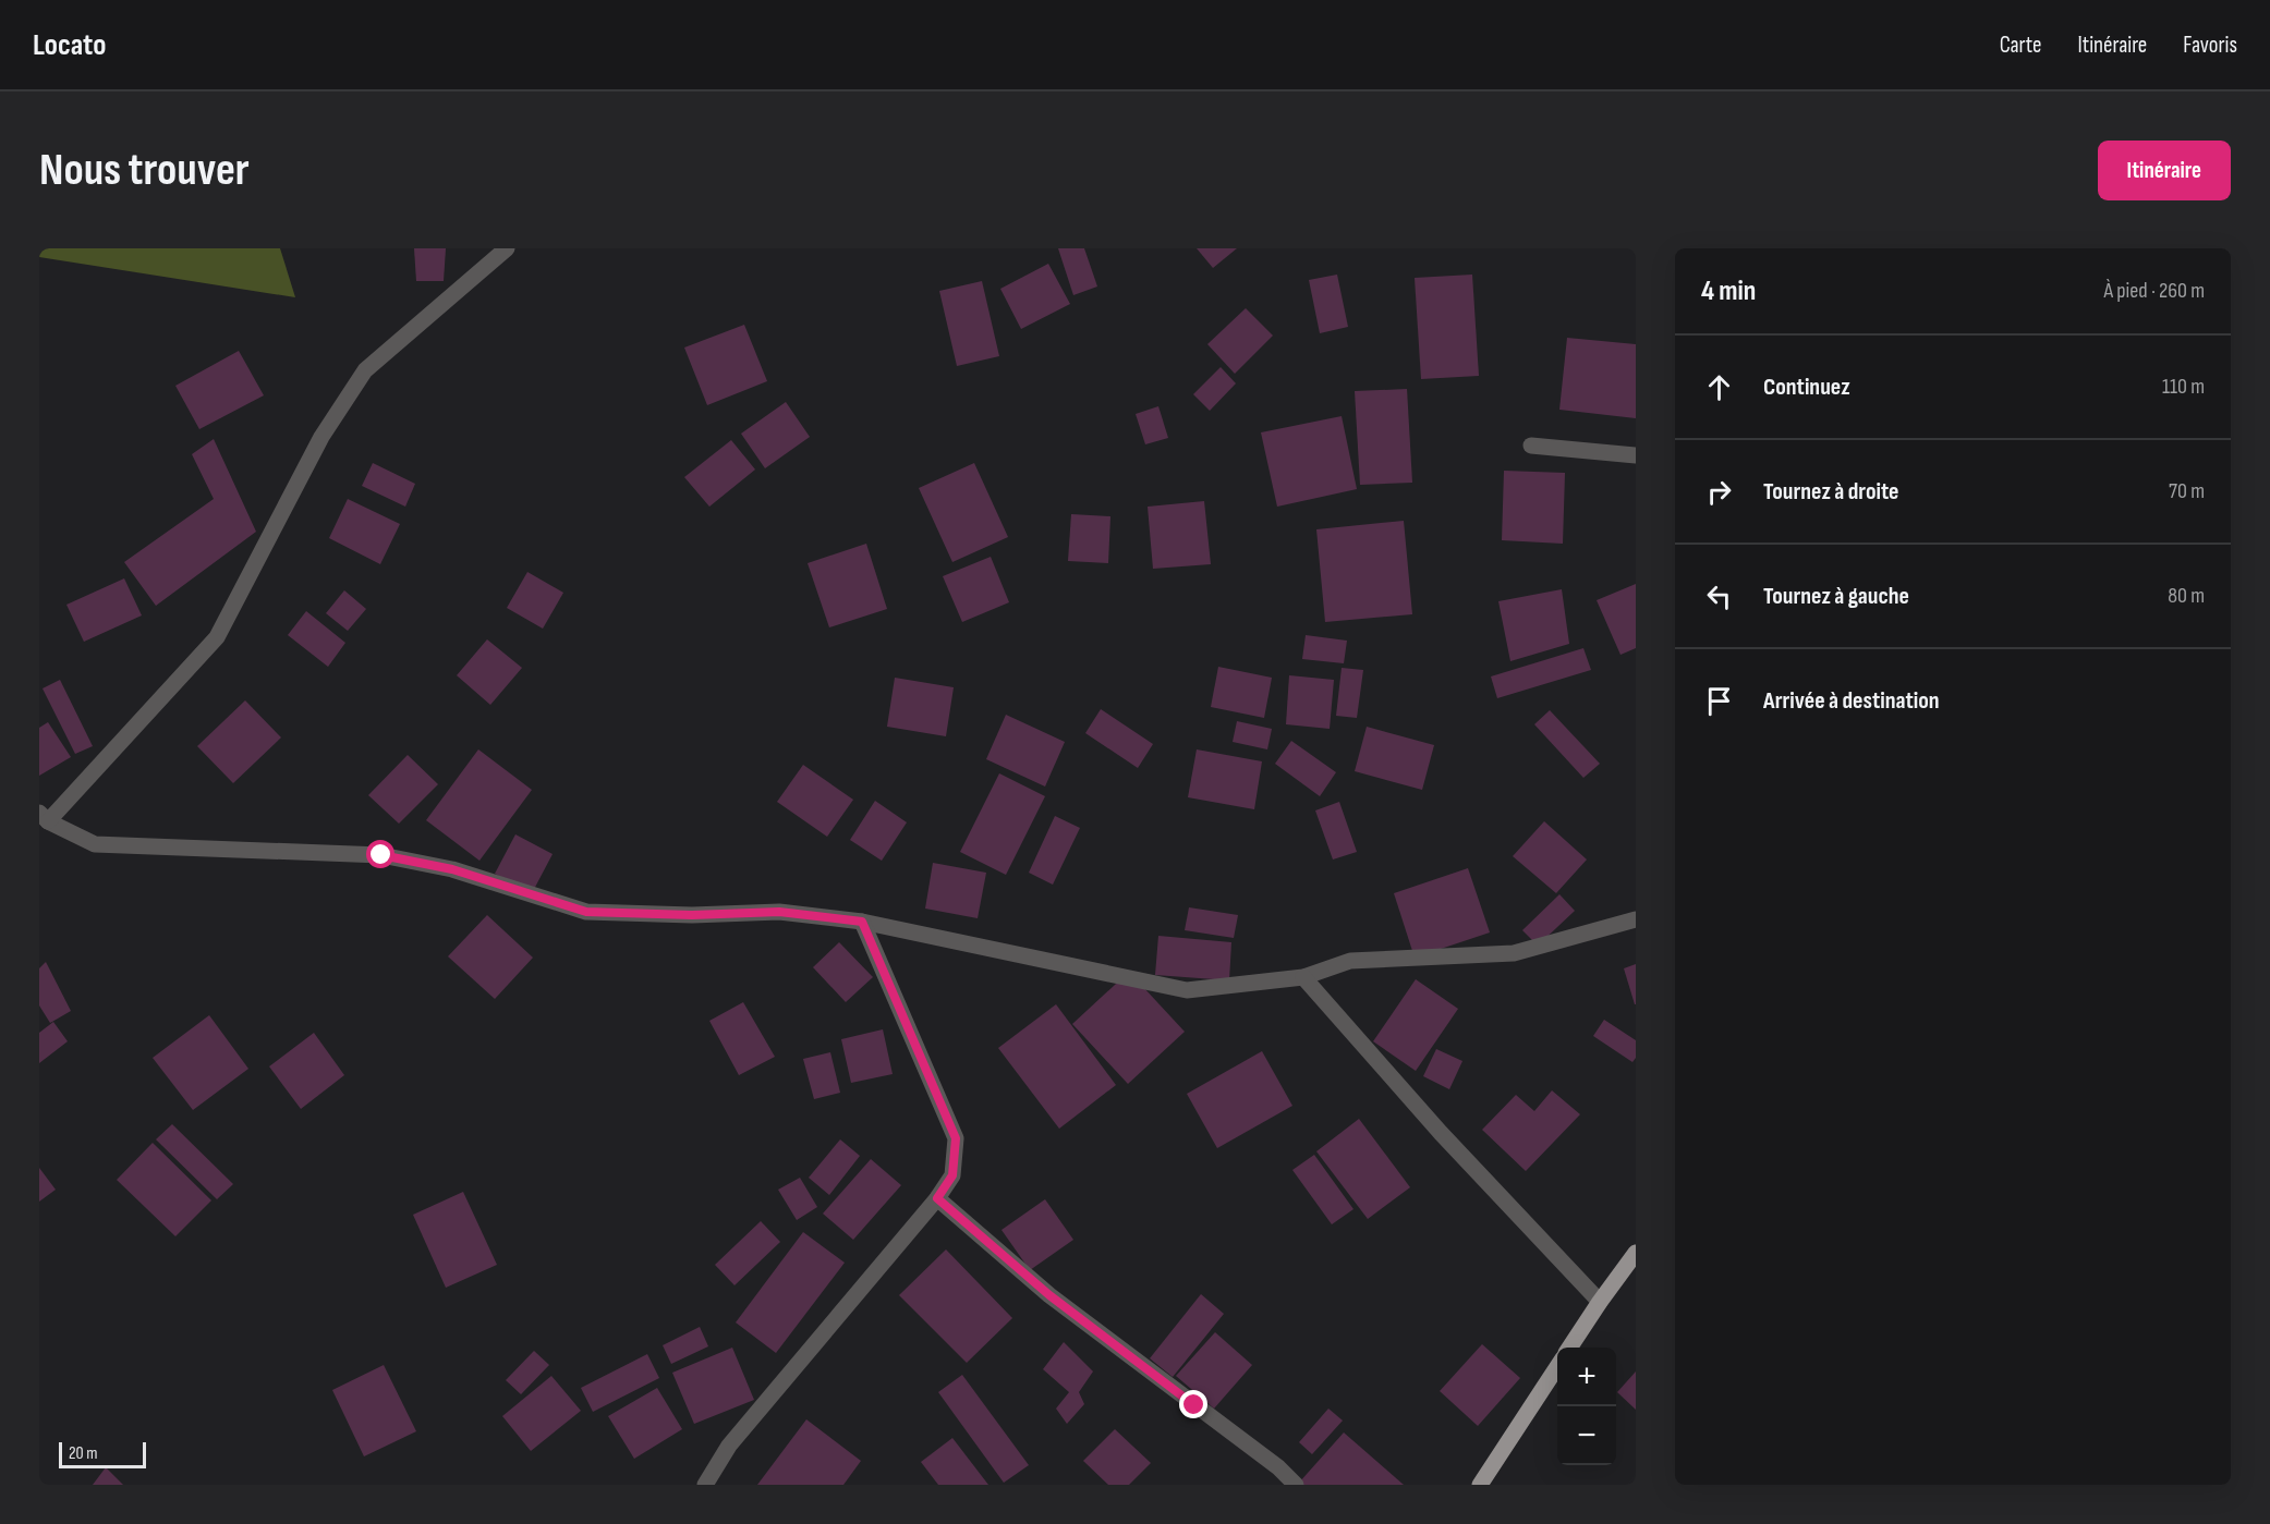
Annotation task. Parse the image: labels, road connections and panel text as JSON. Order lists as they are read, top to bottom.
{
  "scale_bar": "20 m",
  "page": {
    "header": "Locato",
    "nav": ["Carte", "Itinéraire", "Favoris"],
    "buttons": "Itinéraire",
    "title": "Nous trouver",
    "heading": ["4 min", "À pied · 260 m"],
    "list": [
      ["Continuez", "110 m"],
      ["Tournez à droite", "70 m"],
      ["Tournez à gauche", "80 m"],
      "Arrivée à destination"
    ],
    "map_buttons": ["+", "−"],
    "scale": "20 m"
  }
}
